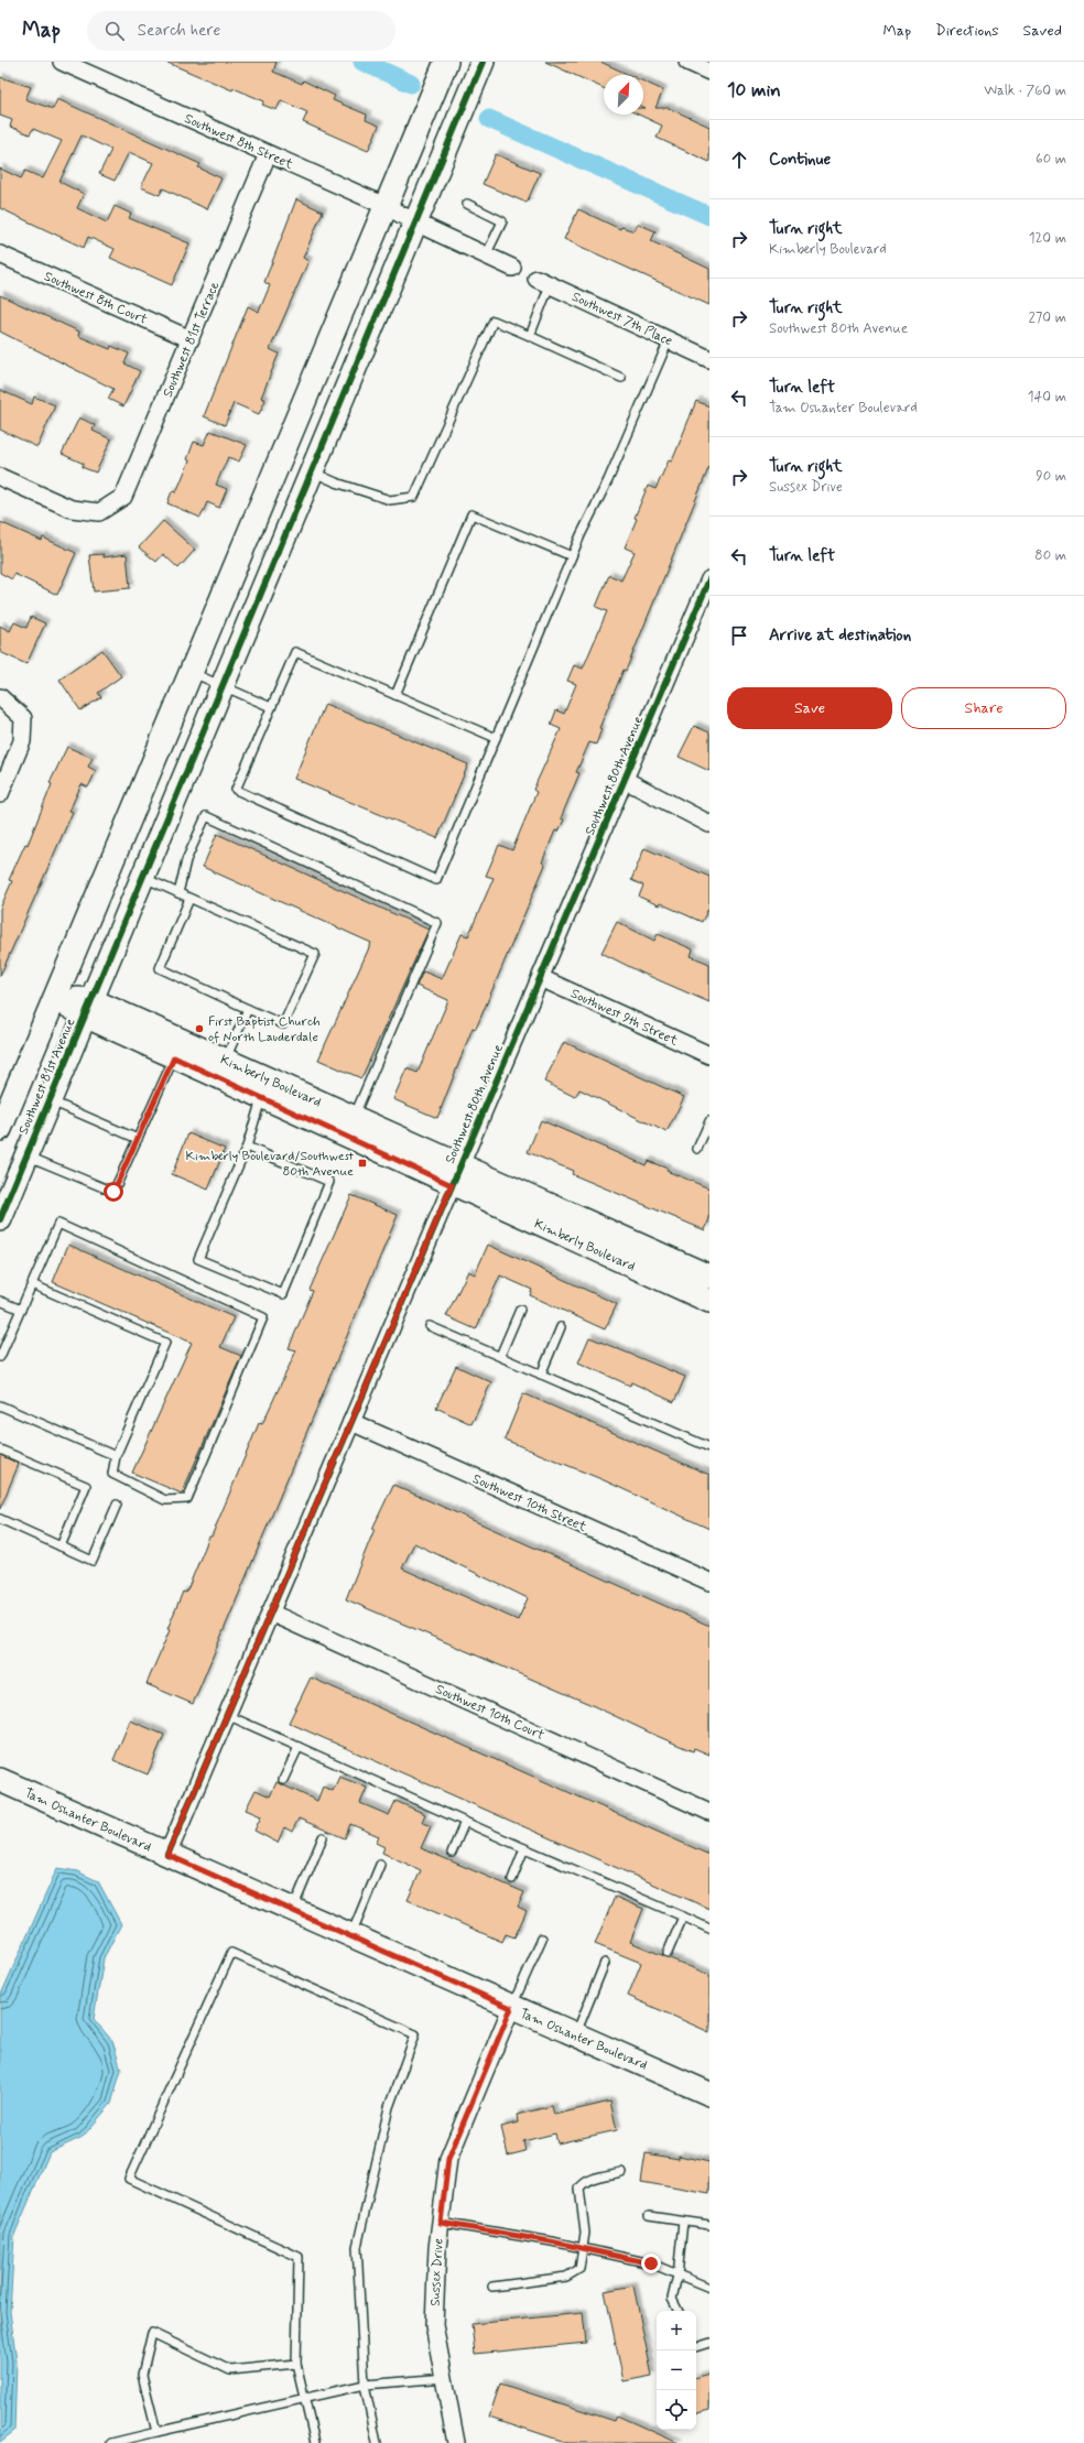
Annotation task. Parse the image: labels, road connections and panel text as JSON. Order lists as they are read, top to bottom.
{
  "streets": {
    "street": [
      "Southwest 8th Street",
      "Southwest 8th Court",
      "Southwest 7th Place",
      "Southwest 81st Terrace",
      "Southwest 80th Avenue",
      "Southwest 9th Street",
      "Southwest 81st Avenue",
      "Kimberly Boulevard",
      "Southwest 10th Street",
      "Southwest 10th Court",
      "Tam Oshanter Boulevard",
      "Sussex Drive"
    ]
  },
  "crossings": [
    ["Southwest 8th Street", "Southwest 81st Terrace"],
    ["Southwest 8th Street", "Southwest 81st Avenue"],
    ["Southwest 8th Court", "Southwest 81st Terrace"],
    ["Southwest 80th Avenue", "Southwest 9th Street"],
    ["Southwest 80th Avenue", "Kimberly Boulevard"],
    ["Southwest 80th Avenue", "Southwest 10th Street"],
    ["Southwest 80th Avenue", "Southwest 10th Court"],
    ["Southwest 80th Avenue", "Tam Oshanter Boulevard"],
    ["Southwest 81st Avenue", "Kimberly Boulevard"],
    ["Tam Oshanter Boulevard", "Sussex Drive"]
  ],
  "places": {
    "other": ["First Baptist Church of North Lauderdale"],
    "transit": ["Kimberly Boulevard/Southwest 80th Avenue"]
  },
  "north": "top right",
  "page": {
    "header": "Map",
    "search": "Search here",
    "nav": ["Map", "Directions", "Saved"],
    "heading": ["10 min", "Walk · 760 m"],
    "list": [
      ["Continue", "60 m"],
      ["Turn right", "Kimberly Boulevard", "120 m"],
      ["Turn right", "Southwest 80th Avenue", "270 m"],
      ["Turn left", "Tam Oshanter Boulevard", "140 m"],
      ["Turn right", "Sussex Drive", "90 m"],
      ["Turn left", "80 m"],
      "Arrive at destination"
    ],
    "buttons": ["Save", "Share"],
    "map_buttons": ["+", "−"]
  }
}
